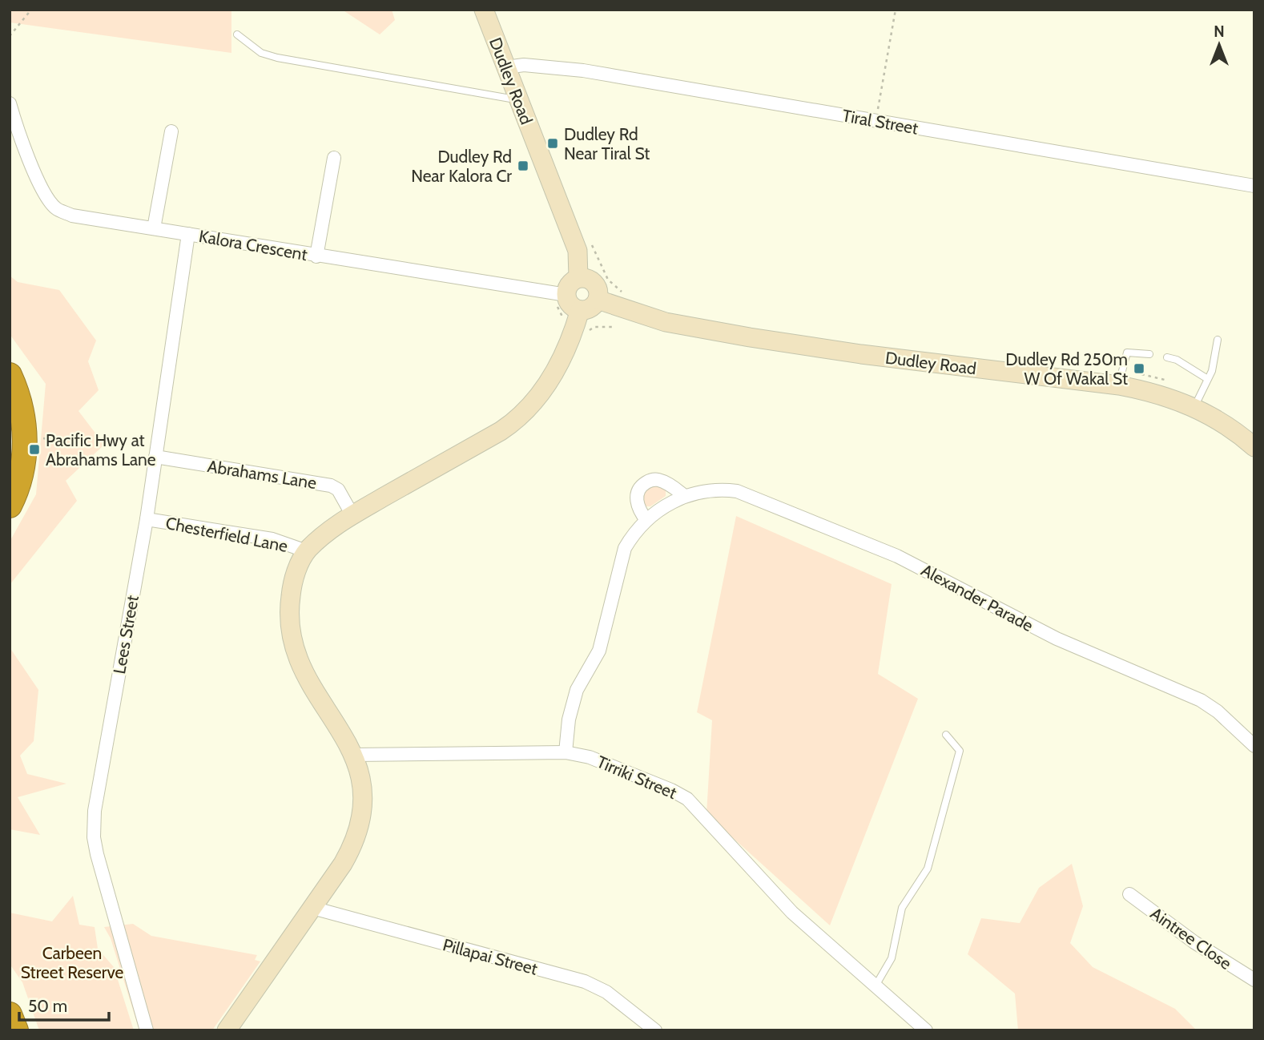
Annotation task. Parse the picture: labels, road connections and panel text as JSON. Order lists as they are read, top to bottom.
{
  "streets": {
    "main road": ["Dudley Road"],
    "street": [
      "Tiral Street",
      "Kalora Crescent",
      "Abrahams Lane",
      "Chesterfield Lane",
      "Alexander Parade",
      "Lees Street",
      "Tirriki Street",
      "Aintree Close",
      "Pillapai Street"
    ]
  },
  "crossings": [
    ["Dudley Road", "Tiral Street"],
    ["Dudley Road", "Kalora Crescent"],
    ["Kalora Crescent", "Lees Street"],
    ["Abrahams Lane", "Lees Street"],
    ["Chesterfield Lane", "Lees Street"],
    ["Alexander Parade", "Tirriki Street"]
  ],
  "parks": ["Carbeen Street Reserve"],
  "places": {
    "transit": [
      "Dudley Rd Near Tiral St",
      "Dudley Rd Near Kalora Cr",
      "Dudley Rd 250m W Of Wakal St",
      "Pacific Hwy at Abrahams Lane"
    ]
  },
  "scale_bar": "50 m",
  "north": "top"
}
